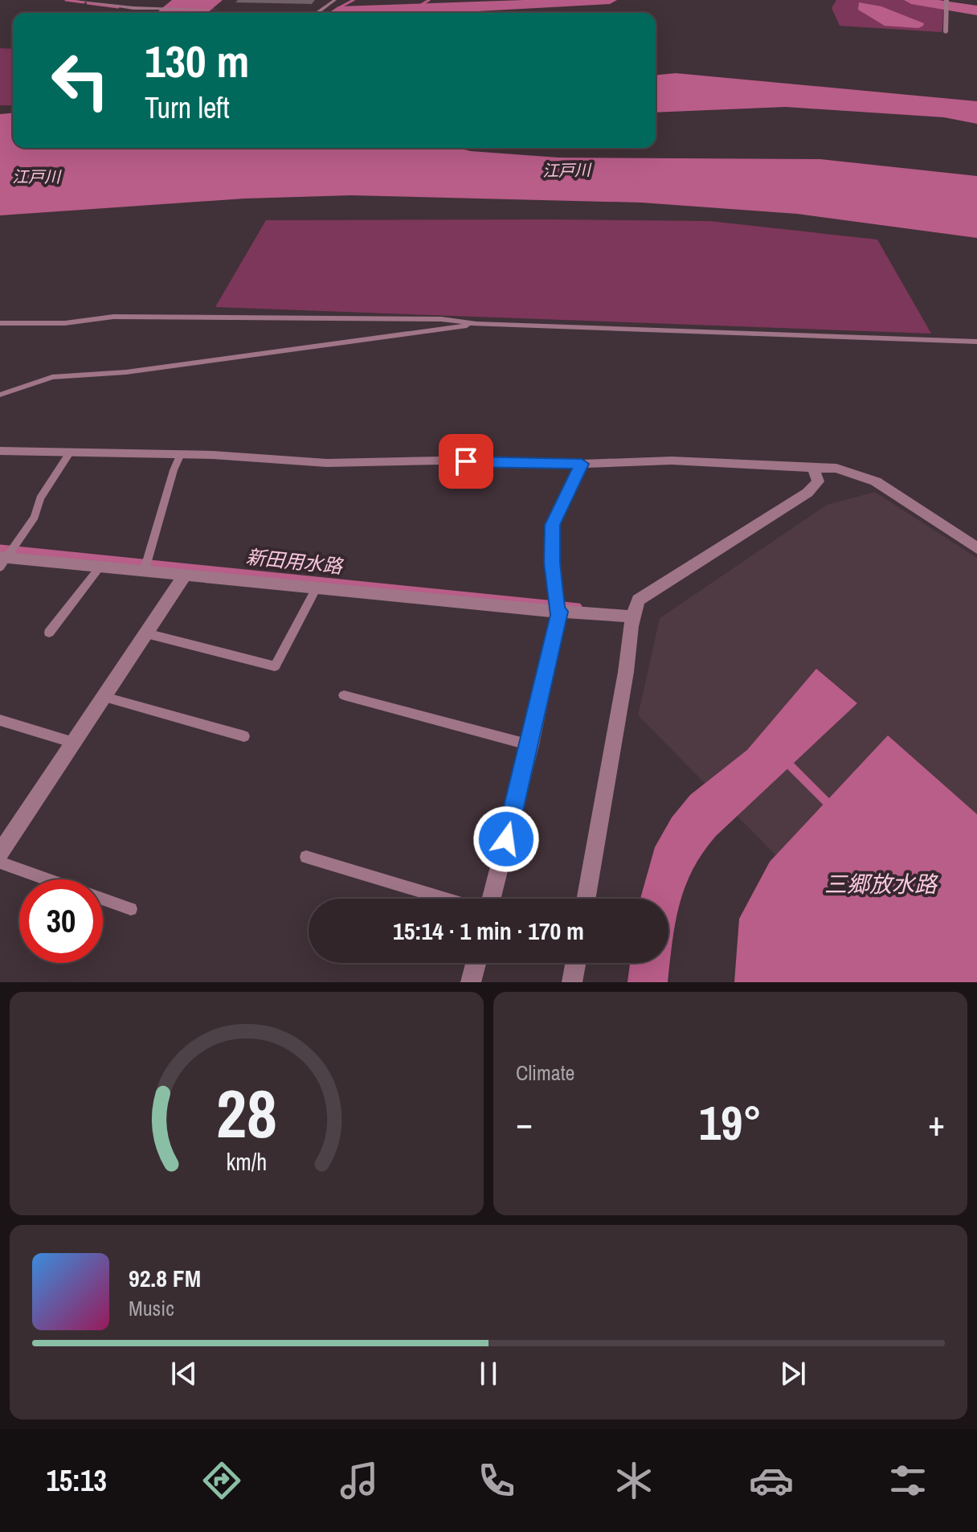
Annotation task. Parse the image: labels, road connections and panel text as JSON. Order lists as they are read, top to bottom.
{
  "water": ["江戸川", "新田用水路", "三郷放水路"],
  "page": {
    "turn": ["130 m", "Turn left"],
    "limit": "30",
    "trip": "15:14 · 1 min · 170 m",
    "tile": "Climate",
    "heat": ["−", "19°", "+"],
    "song": ["92.8 FM", "Music"],
    "tabs": "15:13",
    "gauge": ["28", "km/h"]
  }
}
